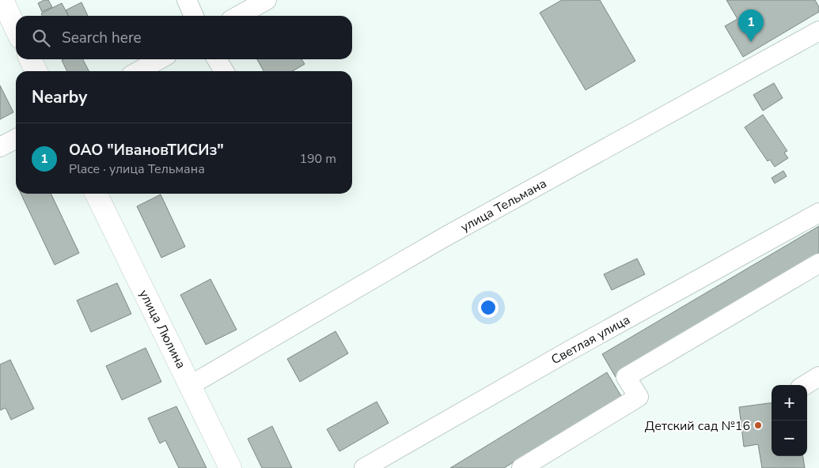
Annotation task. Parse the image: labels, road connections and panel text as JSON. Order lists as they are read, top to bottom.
{
  "streets": {
    "main road": ["улица Люлина"],
    "street": ["улица Тельмана", "Светлая улица"]
  },
  "crossings": [
    ["улица Тельмана", "улица Люлина"]
  ],
  "places": ["Детский сад №16"],
  "page": {
    "pins": "1",
    "search": "Search here",
    "heading": "Nearby",
    "list": [
      {
        "mark": "1",
        "name": "ОАО \"ИвановТИСИз\"",
        "note": "Place · улица Тельмана",
        "value": "190 m"
      }
    ],
    "map_buttons": ["+", "−"]
  }
}
